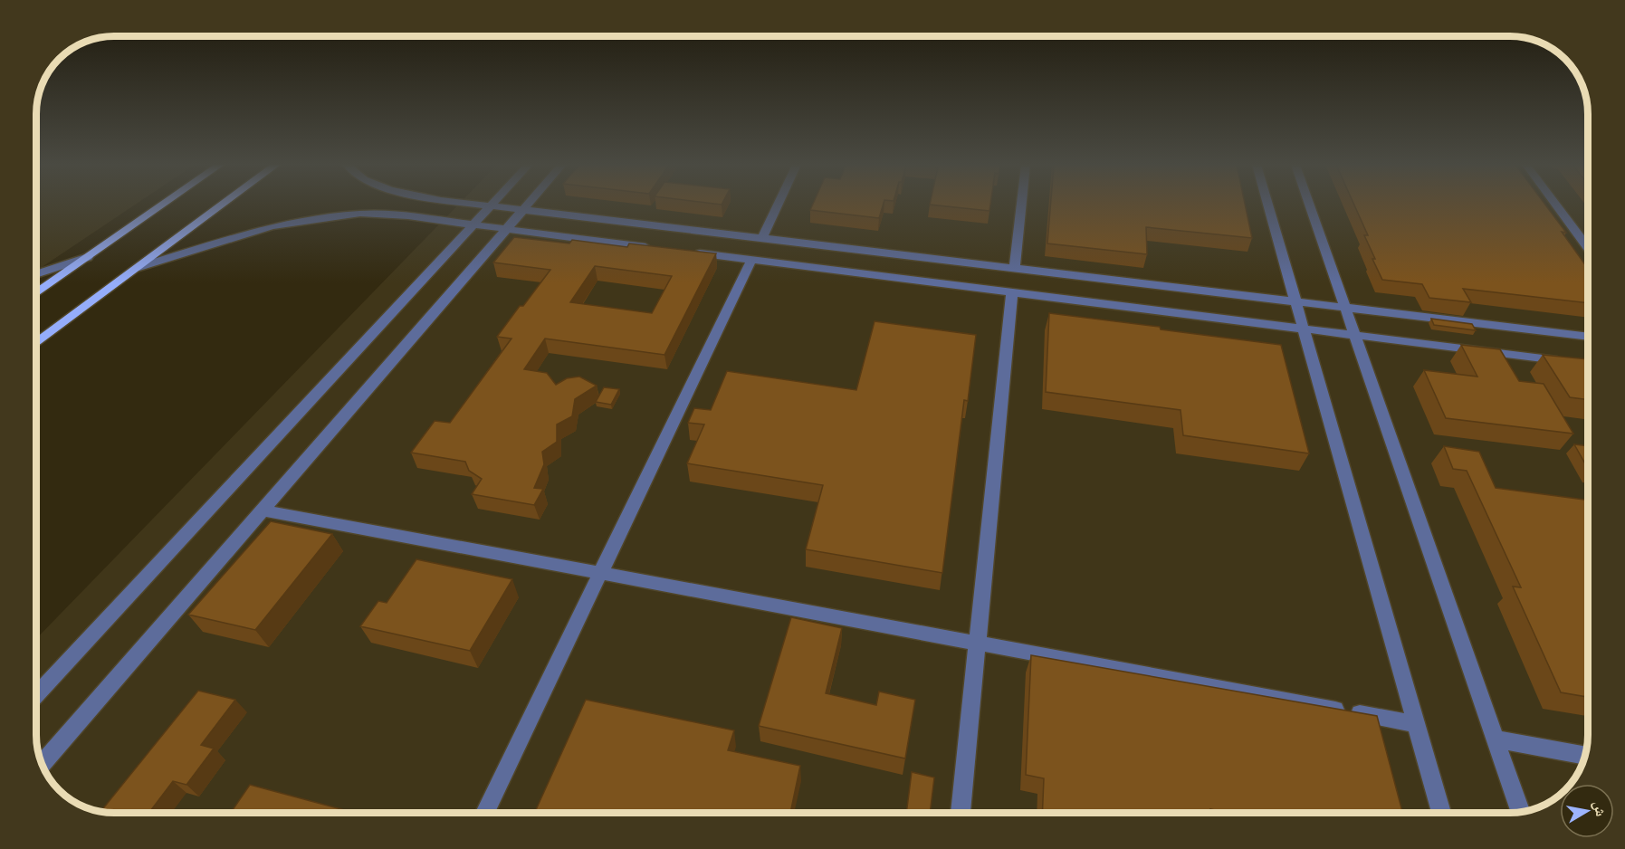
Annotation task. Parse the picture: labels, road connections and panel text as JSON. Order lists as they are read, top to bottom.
{
  "north": "right"
}
